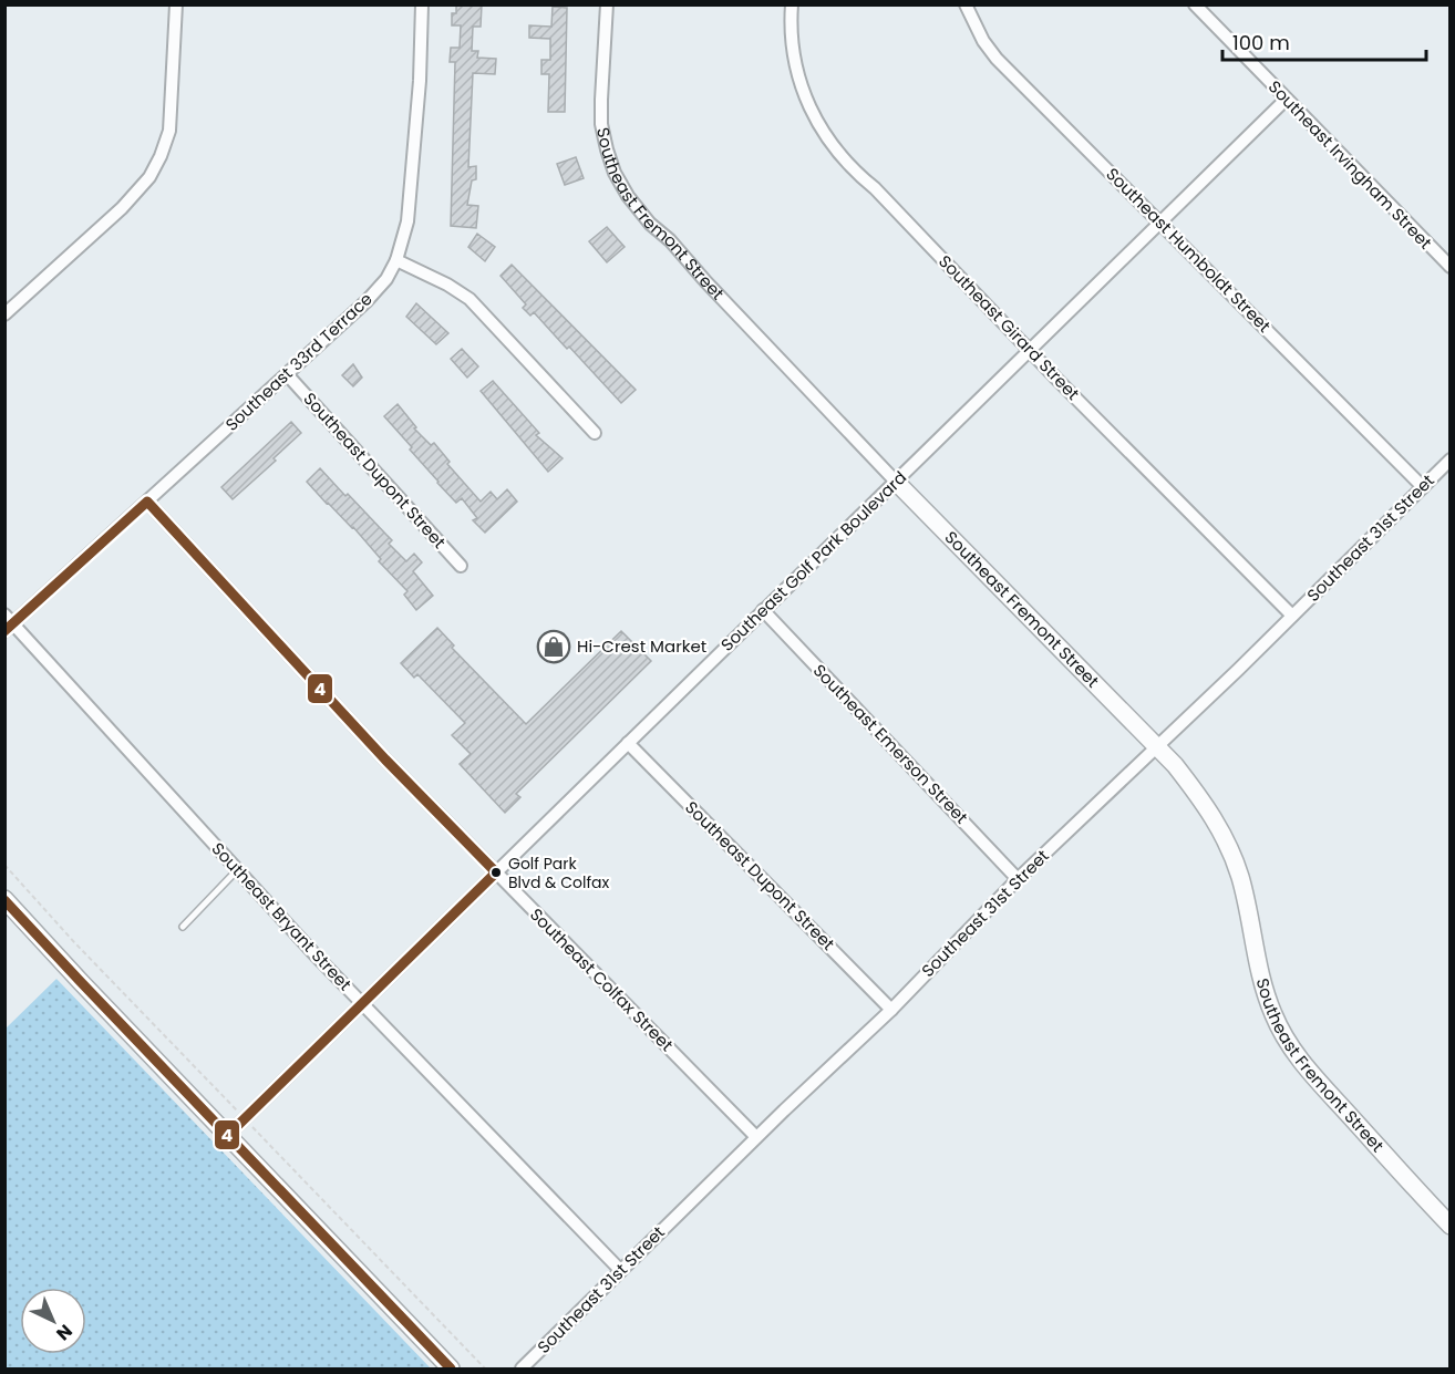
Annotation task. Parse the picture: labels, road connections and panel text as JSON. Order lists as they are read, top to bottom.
{
  "streets": {
    "street": [
      "Southeast Irvingham Street",
      "Southeast Fremont Street",
      "Southeast Humboldt Street",
      "Southeast Girard Street",
      "Southeast 33rd Terrace",
      "Southeast Dupont Street",
      "Southeast 31st Street",
      "Southeast Golf Park Boulevard",
      "Southeast Emerson Street",
      "Southeast Bryant Street",
      "Southeast Colfax Street"
    ]
  },
  "crossings": [
    ["Southeast Irvingham Street", "Southeast Golf Park Boulevard"],
    ["Southeast Fremont Street", "Southeast 31st Street"],
    ["Southeast Fremont Street", "Southeast Golf Park Boulevard"],
    ["Southeast Humboldt Street", "Southeast 31st Street"],
    ["Southeast Humboldt Street", "Southeast Golf Park Boulevard"],
    ["Southeast Girard Street", "Southeast 31st Street"],
    ["Southeast Girard Street", "Southeast Golf Park Boulevard"],
    ["Southeast 33rd Terrace", "Southeast Dupont Street"],
    ["Southeast 33rd Terrace", "Southeast Bryant Street"],
    ["Southeast 33rd Terrace", "Southeast Colfax Street"],
    ["Southeast Dupont Street", "Southeast 31st Street"],
    ["Southeast Dupont Street", "Southeast Golf Park Boulevard"],
    ["Southeast 31st Street", "Southeast Emerson Street"],
    ["Southeast 31st Street", "Southeast Bryant Street"],
    ["Southeast 31st Street", "Southeast Colfax Street"],
    ["Southeast Golf Park Boulevard", "Southeast Emerson Street"],
    ["Southeast Golf Park Boulevard", "Southeast Bryant Street"],
    ["Southeast Golf Park Boulevard", "Southeast Colfax Street"]
  ],
  "places": {
    "shop": ["Hi-Crest Market"],
    "other": ["Golf Park Blvd & Colfax"]
  },
  "lines": ["transit line 4"],
  "scale_bar": "100 m",
  "north": "bottom right"
}
